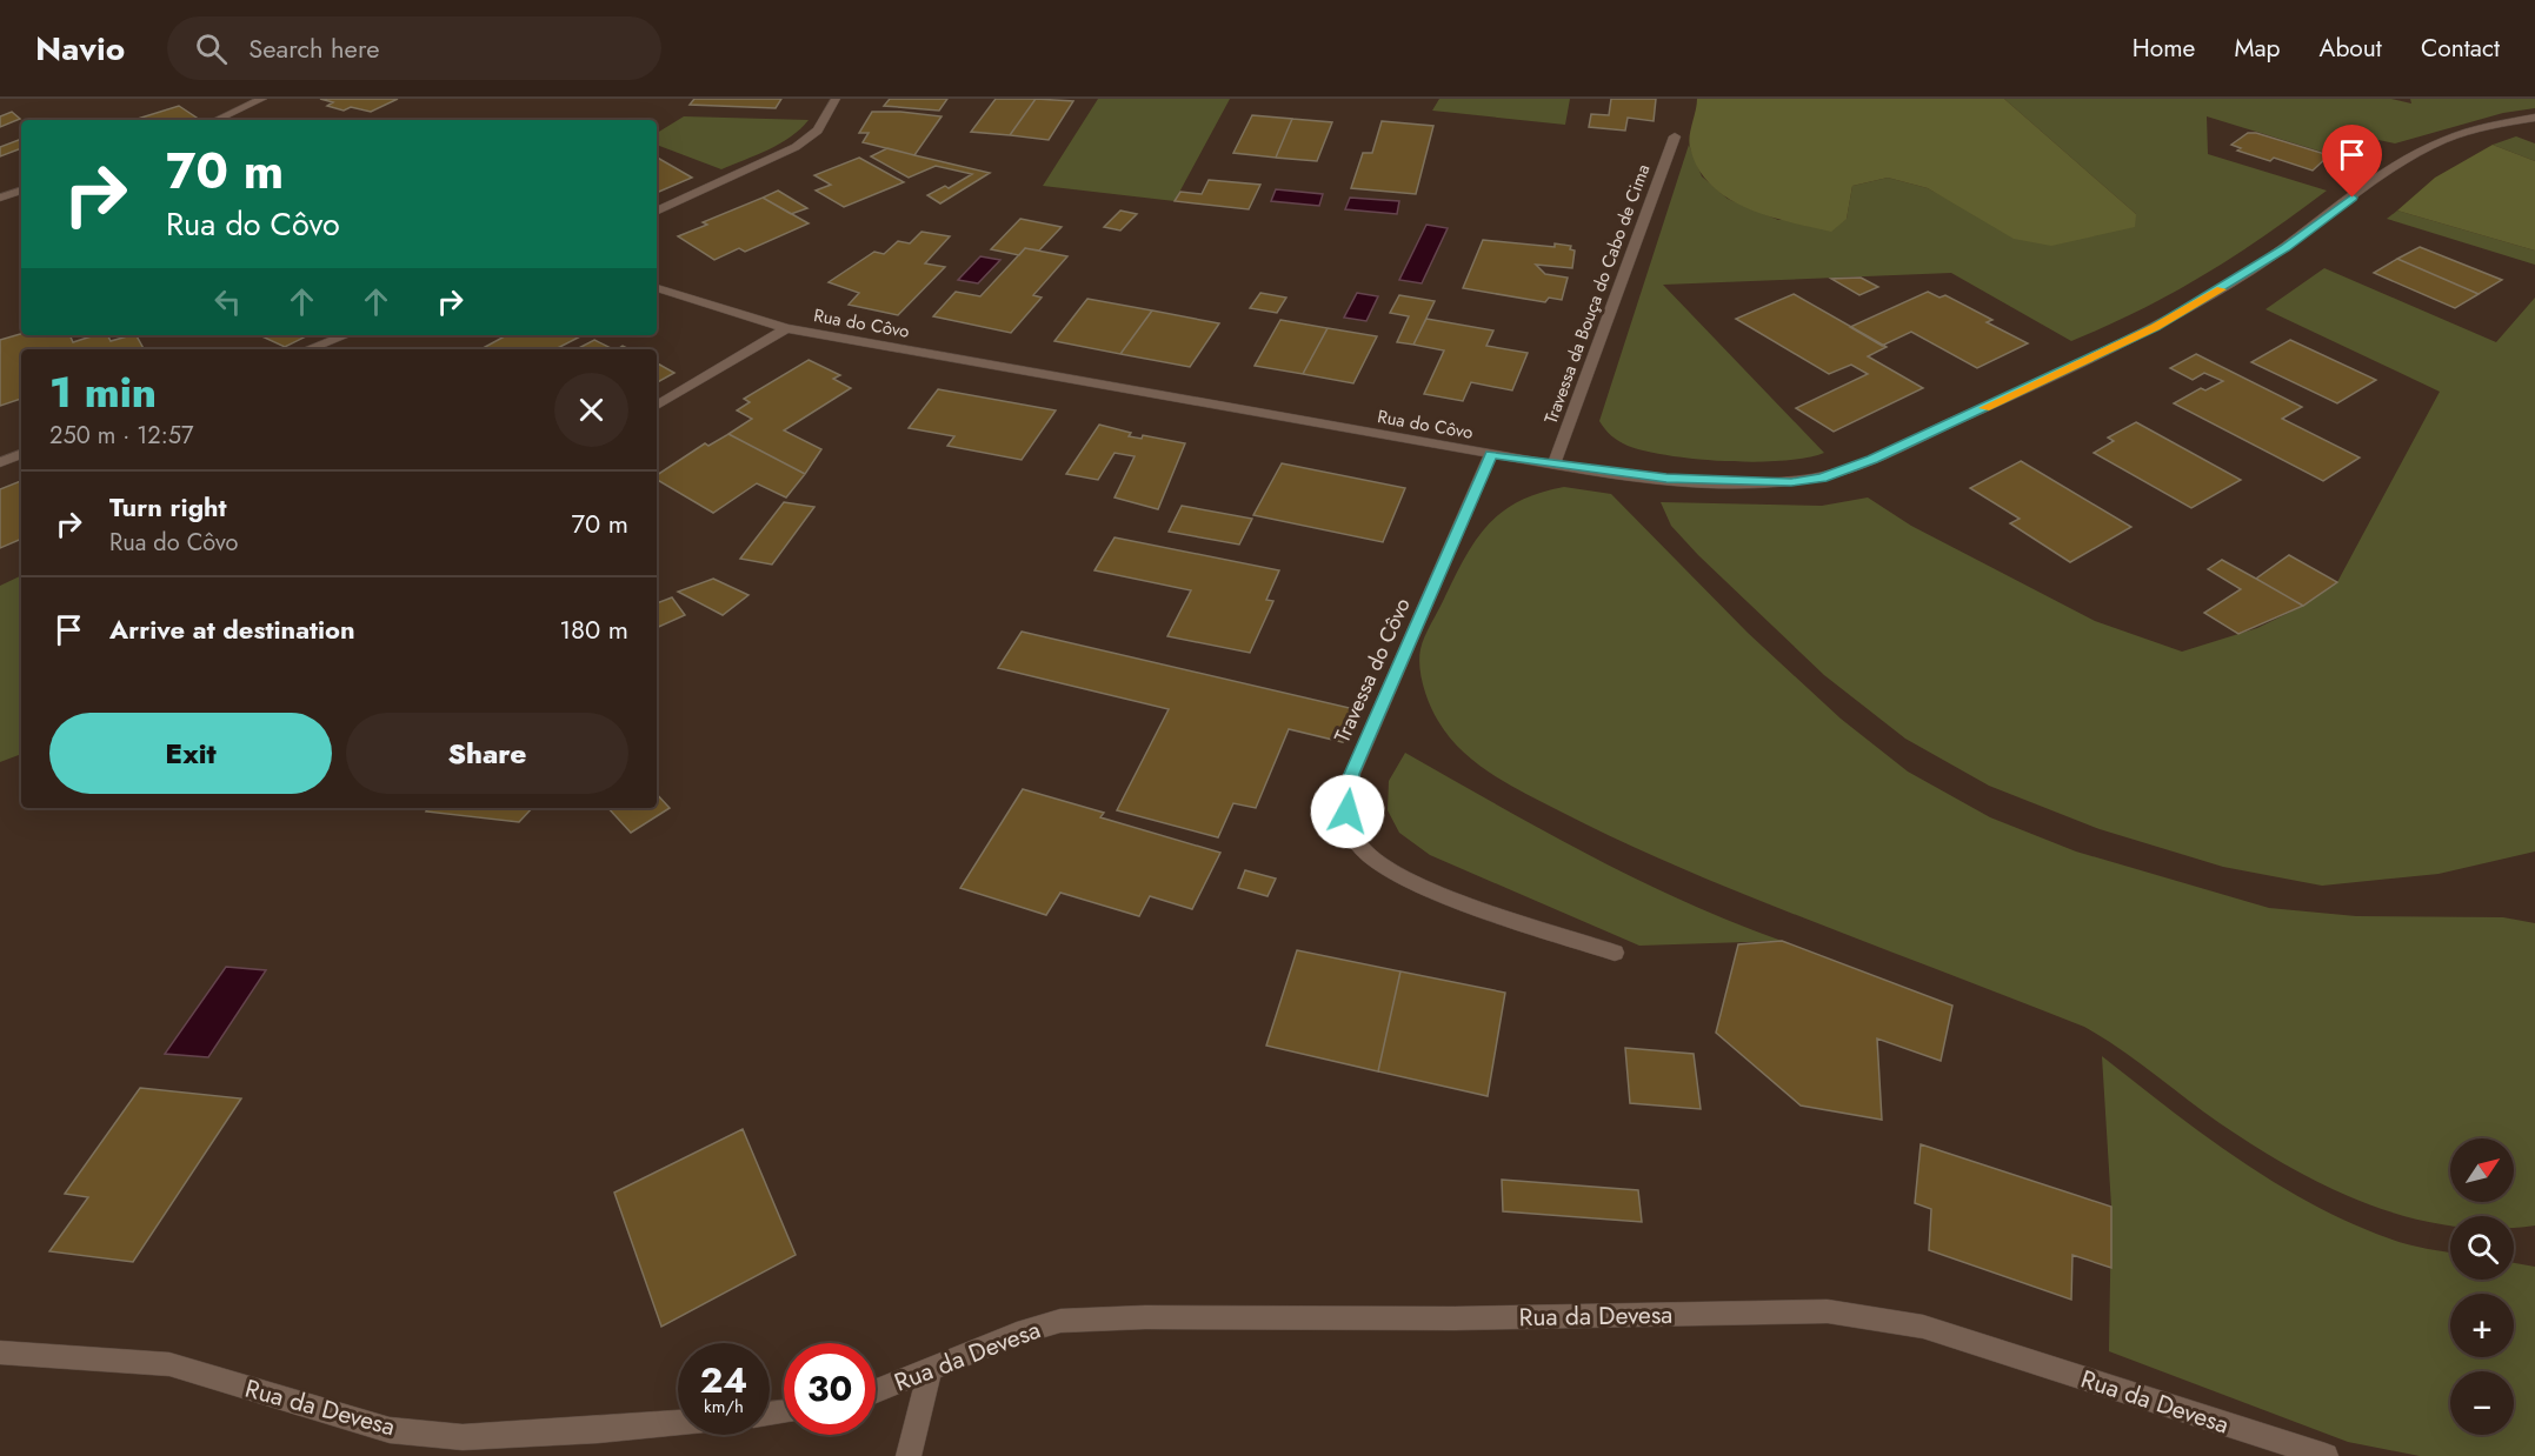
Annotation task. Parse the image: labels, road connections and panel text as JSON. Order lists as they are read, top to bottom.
{
  "streets": {
    "street": [
      "Travessa da Bouça do Cabo de Cima",
      "Rua do Côvo",
      "Travessa do Côvo",
      "Rua da Devesa"
    ]
  },
  "crossings": [
    ["Travessa da Bouça do Cabo de Cima", "Rua do Côvo"],
    ["Rua do Côvo", "Travessa do Côvo"]
  ],
  "north": "top right",
  "page": {
    "header": "Navio",
    "search": "Search here",
    "nav": [
      "Home",
      "Map",
      "About",
      "Contact"
    ],
    "turn": ["70 m", "Rua do Côvo"],
    "heading": ["1 min", "250 m · 12:57"],
    "list": [
      {
        "name": "Turn right",
        "note": "Rua do Côvo",
        "value": "70 m"
      },
      {
        "name": "Arrive at destination",
        "value": "180 m"
      }
    ],
    "buttons": ["Exit", "Share"],
    "map_buttons": ["+", "−"],
    "speed": "24 km/h",
    "limit": "30"
  }
}
